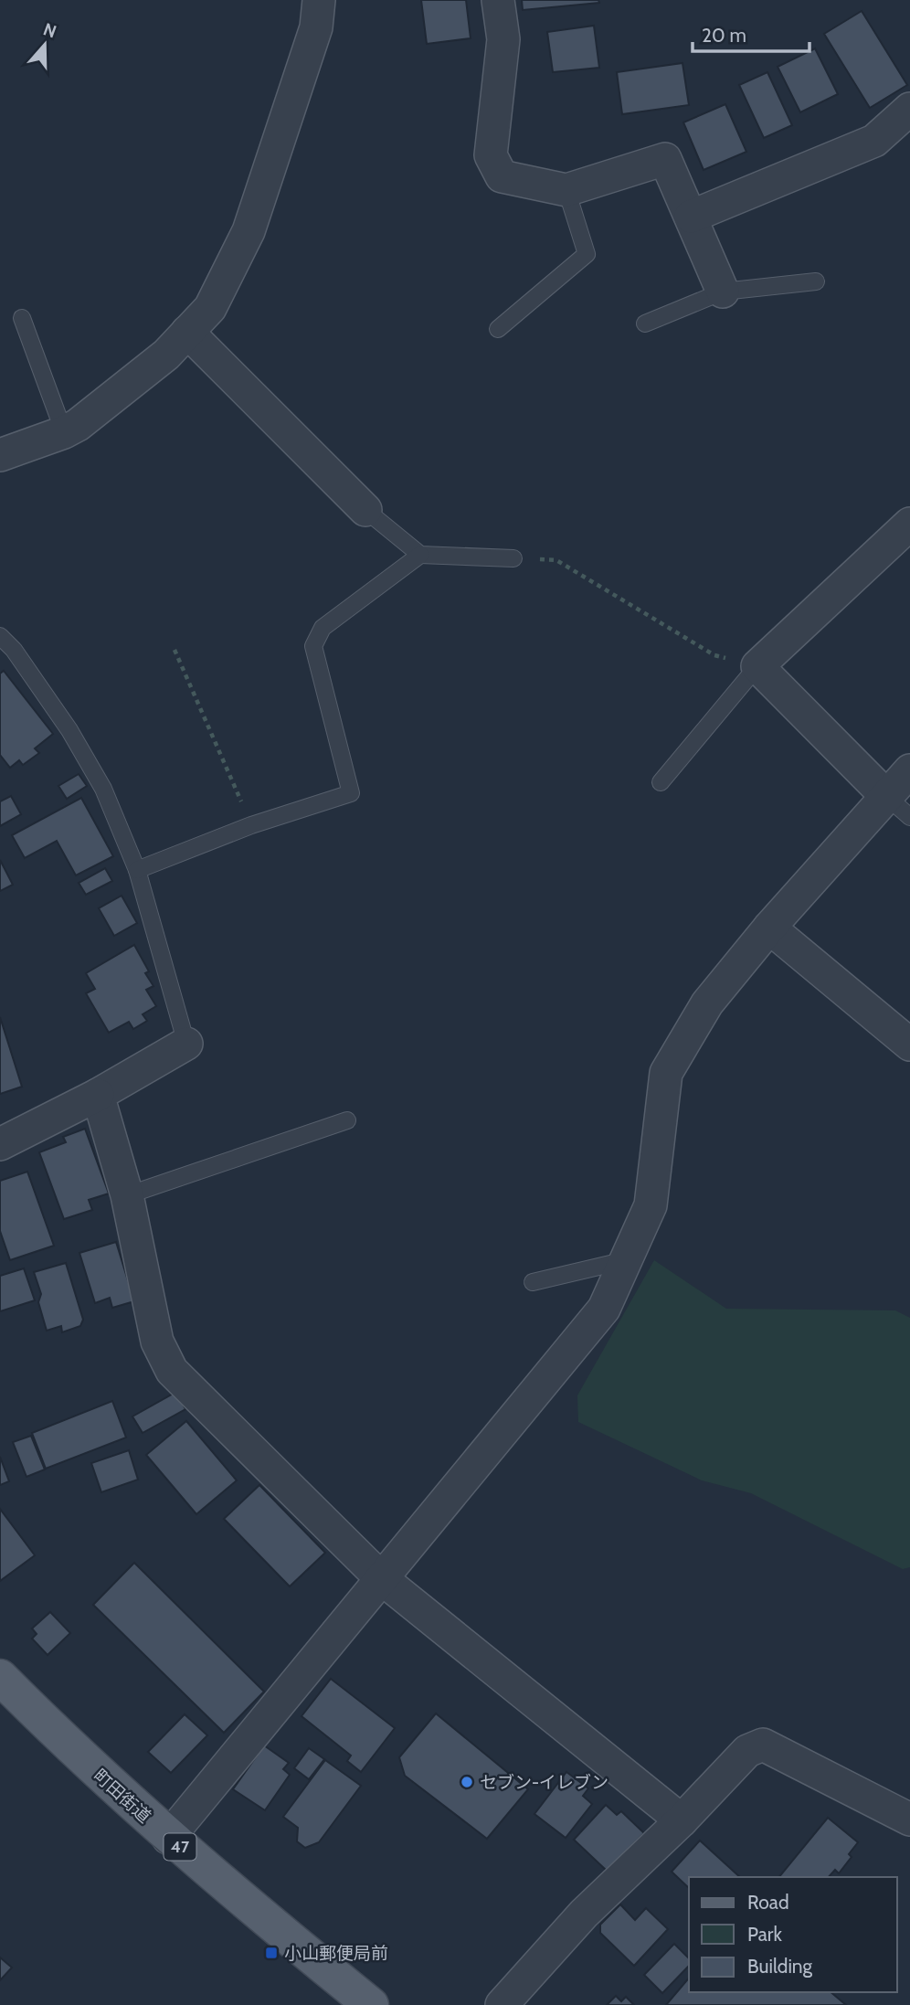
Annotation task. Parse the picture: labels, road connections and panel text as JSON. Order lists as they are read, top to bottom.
{
  "streets": {
    "main road": ["町田街道", "47"]
  },
  "places": {
    "other": ["セブン-イレブン"],
    "transit": ["小山郵便局前"]
  },
  "legend": ["Road", "Park", "Building"],
  "scale_bar": "20 m",
  "north": "top"
}
